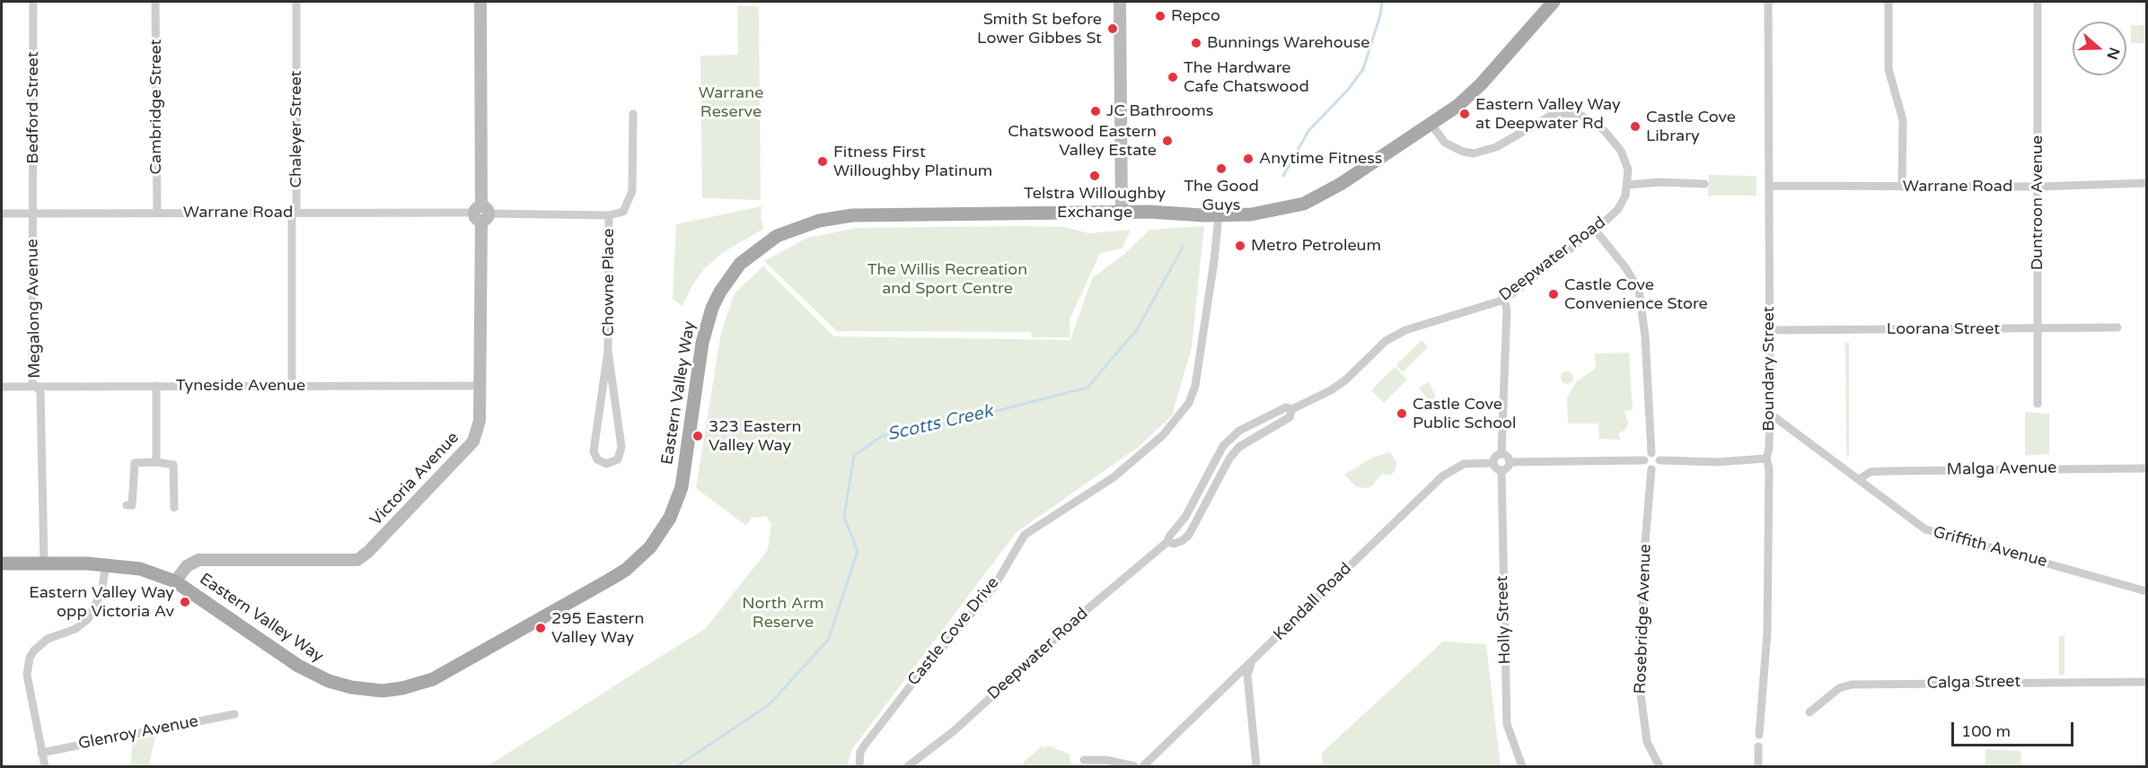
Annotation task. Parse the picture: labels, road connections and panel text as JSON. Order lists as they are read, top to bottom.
{
  "streets": {
    "main road": ["Eastern Valley Way"],
    "street": [
      "Cambridge Street",
      "Bedford Street",
      "Chaleyer Street",
      "Warrane Road",
      "Duntroon Avenue",
      "Deepwater Road",
      "Chowne Place",
      "Megalong Avenue",
      "Loorana Street",
      "Boundary Street",
      "Tyneside Avenue",
      "Malga Avenue",
      "Victoria Avenue",
      "Griffith Avenue",
      "Kendall Road",
      "Rosebridge Avenue",
      "Holly Street",
      "Castle Cove Drive",
      "Calga Street",
      "Glenroy Avenue"
    ]
  },
  "crossings": [
    ["Cambridge Street", "Warrane Road"],
    ["Bedford Street", "Warrane Road"],
    ["Bedford Street", "Megalong Avenue"],
    ["Chaleyer Street", "Warrane Road"],
    ["Chaleyer Street", "Tyneside Avenue"],
    ["Warrane Road", "Duntroon Avenue"],
    ["Warrane Road", "Chowne Place"],
    ["Warrane Road", "Megalong Avenue"],
    ["Warrane Road", "Boundary Street"],
    ["Warrane Road", "Victoria Avenue"],
    ["Duntroon Avenue", "Loorana Street"],
    ["Megalong Avenue", "Tyneside Avenue"],
    ["Megalong Avenue", "Eastern Valley Way"],
    ["Loorana Street", "Boundary Street"],
    ["Boundary Street", "Griffith Avenue"],
    ["Tyneside Avenue", "Victoria Avenue"],
    ["Eastern Valley Way", "Victoria Avenue"],
    ["Eastern Valley Way", "Castle Cove Drive"],
    ["Malga Avenue", "Griffith Avenue"],
    ["Kendall Road", "Holly Street"]
  ],
  "water": ["Scotts Creek"],
  "parks": ["Warrane Reserve", "The Willis Recreation and Sport Centre", "North Arm Reserve"],
  "places": [
    "Repco",
    "Smith St before Lower Gibbes St",
    "Bunnings Warehouse",
    "The Hardware Cafe Chatswood",
    "JC Bathrooms",
    "Eastern Valley Way at Deepwater Rd",
    "Castle Cove Library",
    "Chatswood Eastern Valley Estate",
    "Anytime Fitness",
    "Fitness First Willoughby Platinum",
    "The Good Guys",
    "Telstra Willoughby Exchange",
    "Metro Petroleum",
    "Castle Cove Convenience Store",
    "Castle Cove Public School",
    "323 Eastern Valley Way",
    "Eastern Valley Way opp Victoria Av",
    "295 Eastern Valley Way"
  ],
  "scale_bar": "100 m",
  "north": "right"
}
